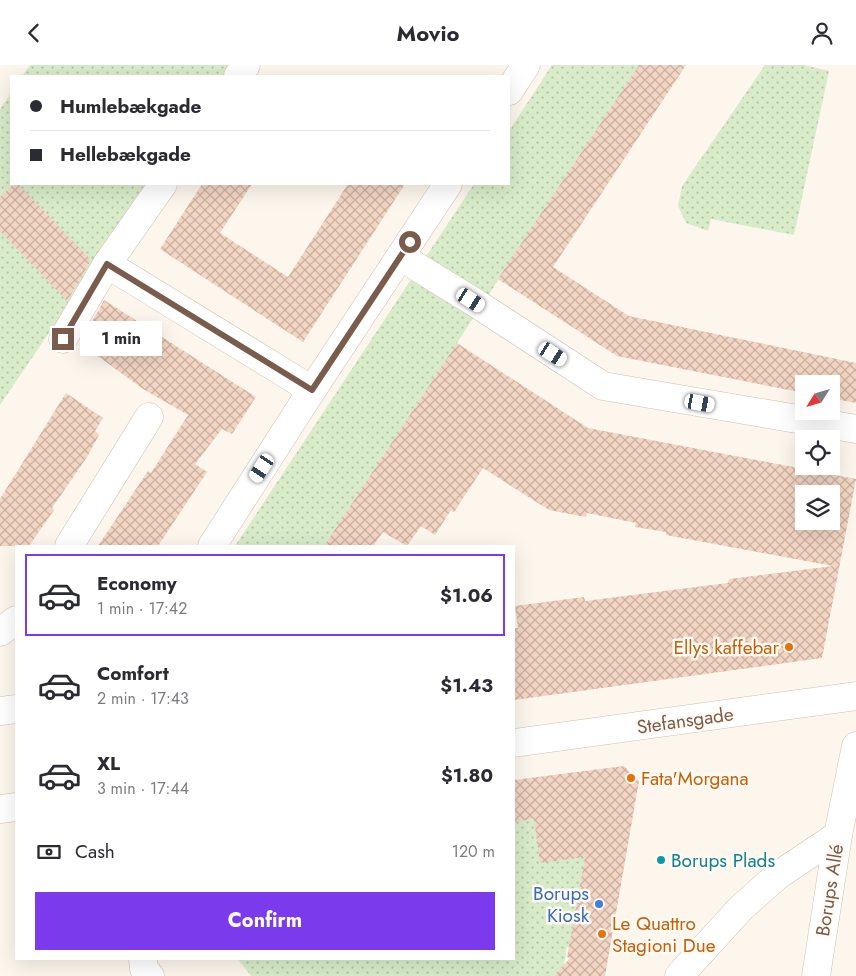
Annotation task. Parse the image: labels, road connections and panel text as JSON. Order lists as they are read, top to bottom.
{
  "streets": {
    "street": ["Stefansgade", "Borups Allé"]
  },
  "places": [
    "Ellys kaffebar",
    "Fata'Morgana",
    "Borups Plads",
    "Borups Kiosk",
    "Le Quattro Stagioni Due"
  ],
  "north": "bottom left",
  "page": {
    "header": "Movio",
    "banner": ["Humlebækgade", "Hellebækgade"],
    "bubble": "1 min",
    "list": [
      {
        "name": "Economy",
        "note": "1 min · 17:42",
        "value": "$1.06"
      },
      {
        "name": "Comfort",
        "note": "2 min · 17:43",
        "value": "$1.43"
      },
      {
        "name": "XL",
        "note": "3 min · 17:44",
        "value": "$1.80"
      }
    ],
    "pay": ["Cash", "120 m"],
    "buttons": "Confirm"
  }
}
